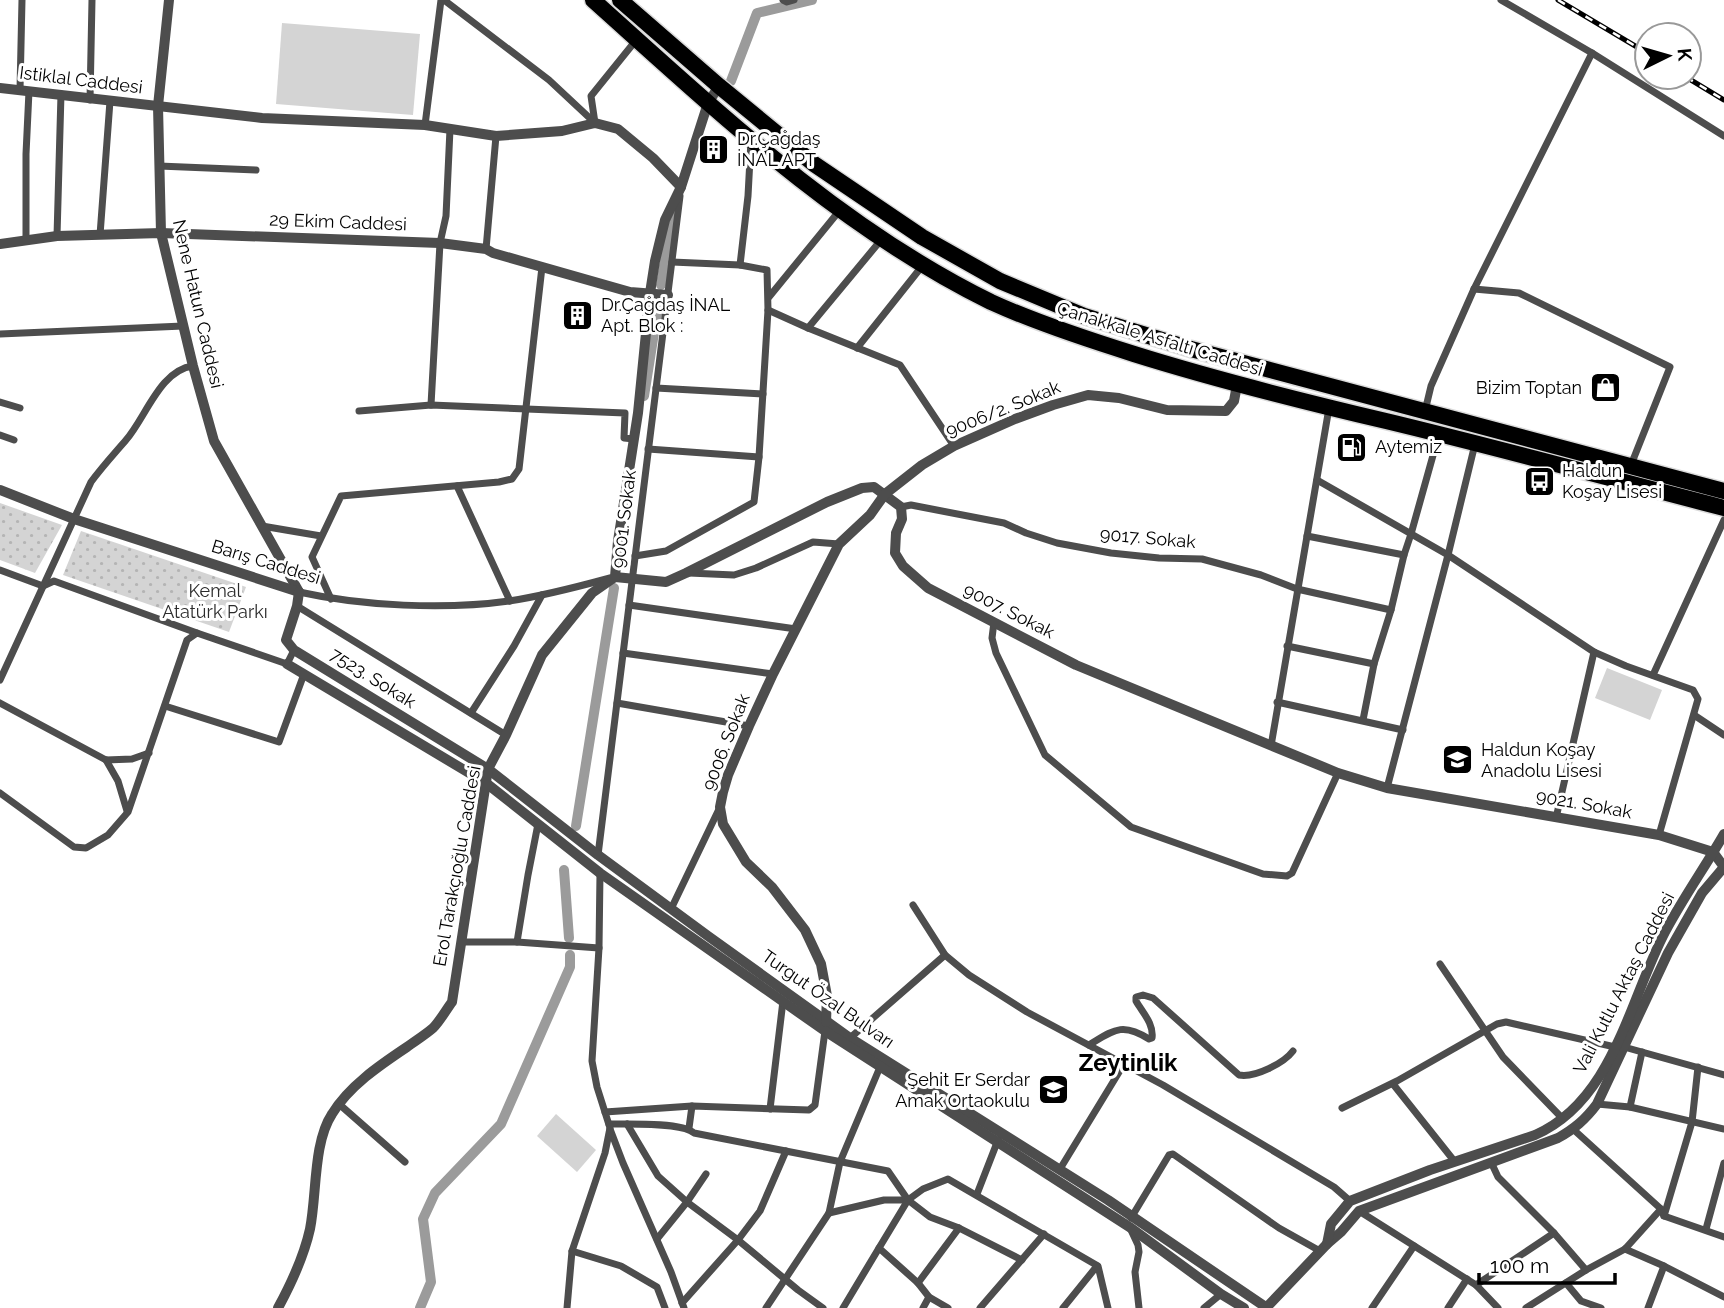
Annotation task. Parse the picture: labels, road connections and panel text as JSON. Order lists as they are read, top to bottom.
{
  "streets": {
    "highway": ["Çanakkale Asfaltı Caddesi"],
    "street": [
      "Istiklal Caddesi",
      "29 Ekim Caddesi",
      "Nene Hatun Caddesi",
      "9006/2. Sokak",
      "9001. Sokak",
      "9017. Sokak",
      "Barış Caddesi",
      "9007. Sokak",
      "7523. Sokak",
      "9006. Sokak",
      "9021. Sokak",
      "Erol Tarakçıoğlu Caddesi",
      "Vali Kutlu Aktaş Caddesi",
      "Turgut Özal Bulvarı"
    ]
  },
  "crossings": [
    ["Istiklal Caddesi", "Nene Hatun Caddesi"],
    ["29 Ekim Caddesi", "Nene Hatun Caddesi"],
    ["29 Ekim Caddesi", "9001. Sokak"],
    ["Nene Hatun Caddesi", "Barış Caddesi"],
    ["Çanakkale Asfaltı Caddesi", "9006/2. Sokak"],
    ["9006/2. Sokak", "9006. Sokak"],
    ["9001. Sokak", "Turgut Özal Bulvarı"],
    ["9017. Sokak", "9007. Sokak"],
    ["Barış Caddesi", "Erol Tarakçıoğlu Caddesi"],
    ["9007. Sokak", "9021. Sokak"],
    ["7523. Sokak", "Erol Tarakçıoğlu Caddesi"],
    ["7523. Sokak", "Turgut Özal Bulvarı"],
    ["9006. Sokak", "Turgut Özal Bulvarı"],
    ["9021. Sokak", "Vali Kutlu Aktaş Caddesi"],
    ["Erol Tarakçıoğlu Caddesi", "Turgut Özal Bulvarı"],
    ["Vali Kutlu Aktaş Caddesi", "Turgut Özal Bulvarı"]
  ],
  "districts": ["Zeytinlik"],
  "parks": ["Kemal Atatürk Parkı"],
  "places": {
    "building": ["Dr.Çağdaş İNAL APT", "Dr.Çağdaş İNAL Apt. Blok :"],
    "shop": ["Bizim Toptan"],
    "fuel station": ["Aytemiz"],
    "bus stop": ["Haldun Koşay Lisesi"],
    "school or university": ["Haldun Koşay Anadolu Lisesi", "Şehit Er Serdar Amak Ortaokulu"]
  },
  "scale_bar": "100 m",
  "north": "right"
}
